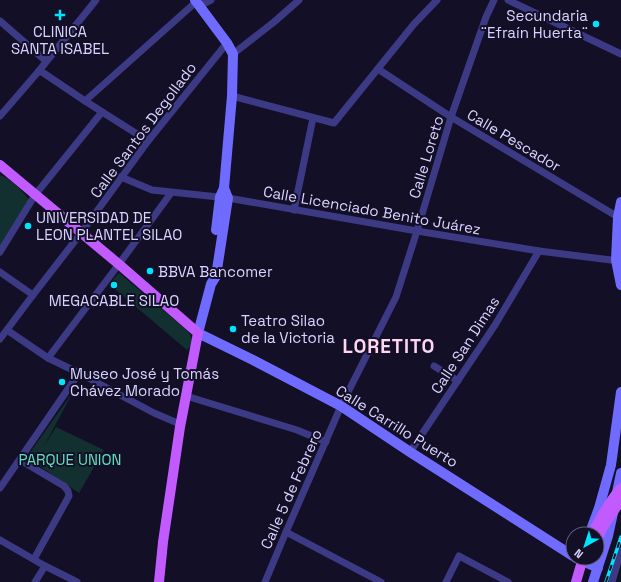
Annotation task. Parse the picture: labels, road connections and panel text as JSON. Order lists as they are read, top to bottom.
{
  "streets": {
    "street": [
      "Calle Santos Degollado",
      "Calle Pescador",
      "Calle Loreto",
      "Calle Licenciado Benito Juárez",
      "Calle San Dimas",
      "Calle Carrillo Puerto",
      "Calle 5 de Febrero"
    ]
  },
  "crossings": [
    ["Calle Santos Degollado", "Calle Licenciado Benito Juárez"],
    ["Calle Pescador", "Calle Loreto"],
    ["Calle Loreto", "Calle Licenciado Benito Juárez"],
    ["Calle Loreto", "Calle Carrillo Puerto"],
    ["Calle Loreto", "Calle 5 de Febrero"],
    ["Calle Licenciado Benito Juárez", "Calle San Dimas"],
    ["Calle San Dimas", "Calle Carrillo Puerto"],
    ["Calle Carrillo Puerto", "Calle 5 de Febrero"]
  ],
  "districts": ["LORETITO"],
  "parks": ["PARQUE UNION"],
  "places": {
    "health": ["CLINICA SANTA ISABEL"],
    "other": [
      "Secundaria ¨Efraín Huerta¨",
      "UNIVERSIDAD DE LEON PLANTEL SILAO",
      "BBVA Bancomer",
      "MEGACABLE SILAO",
      "Teatro Silao de la Victoria",
      "Museo José y Tomás Chávez Morado"
    ]
  },
  "north": "bottom left"
}
